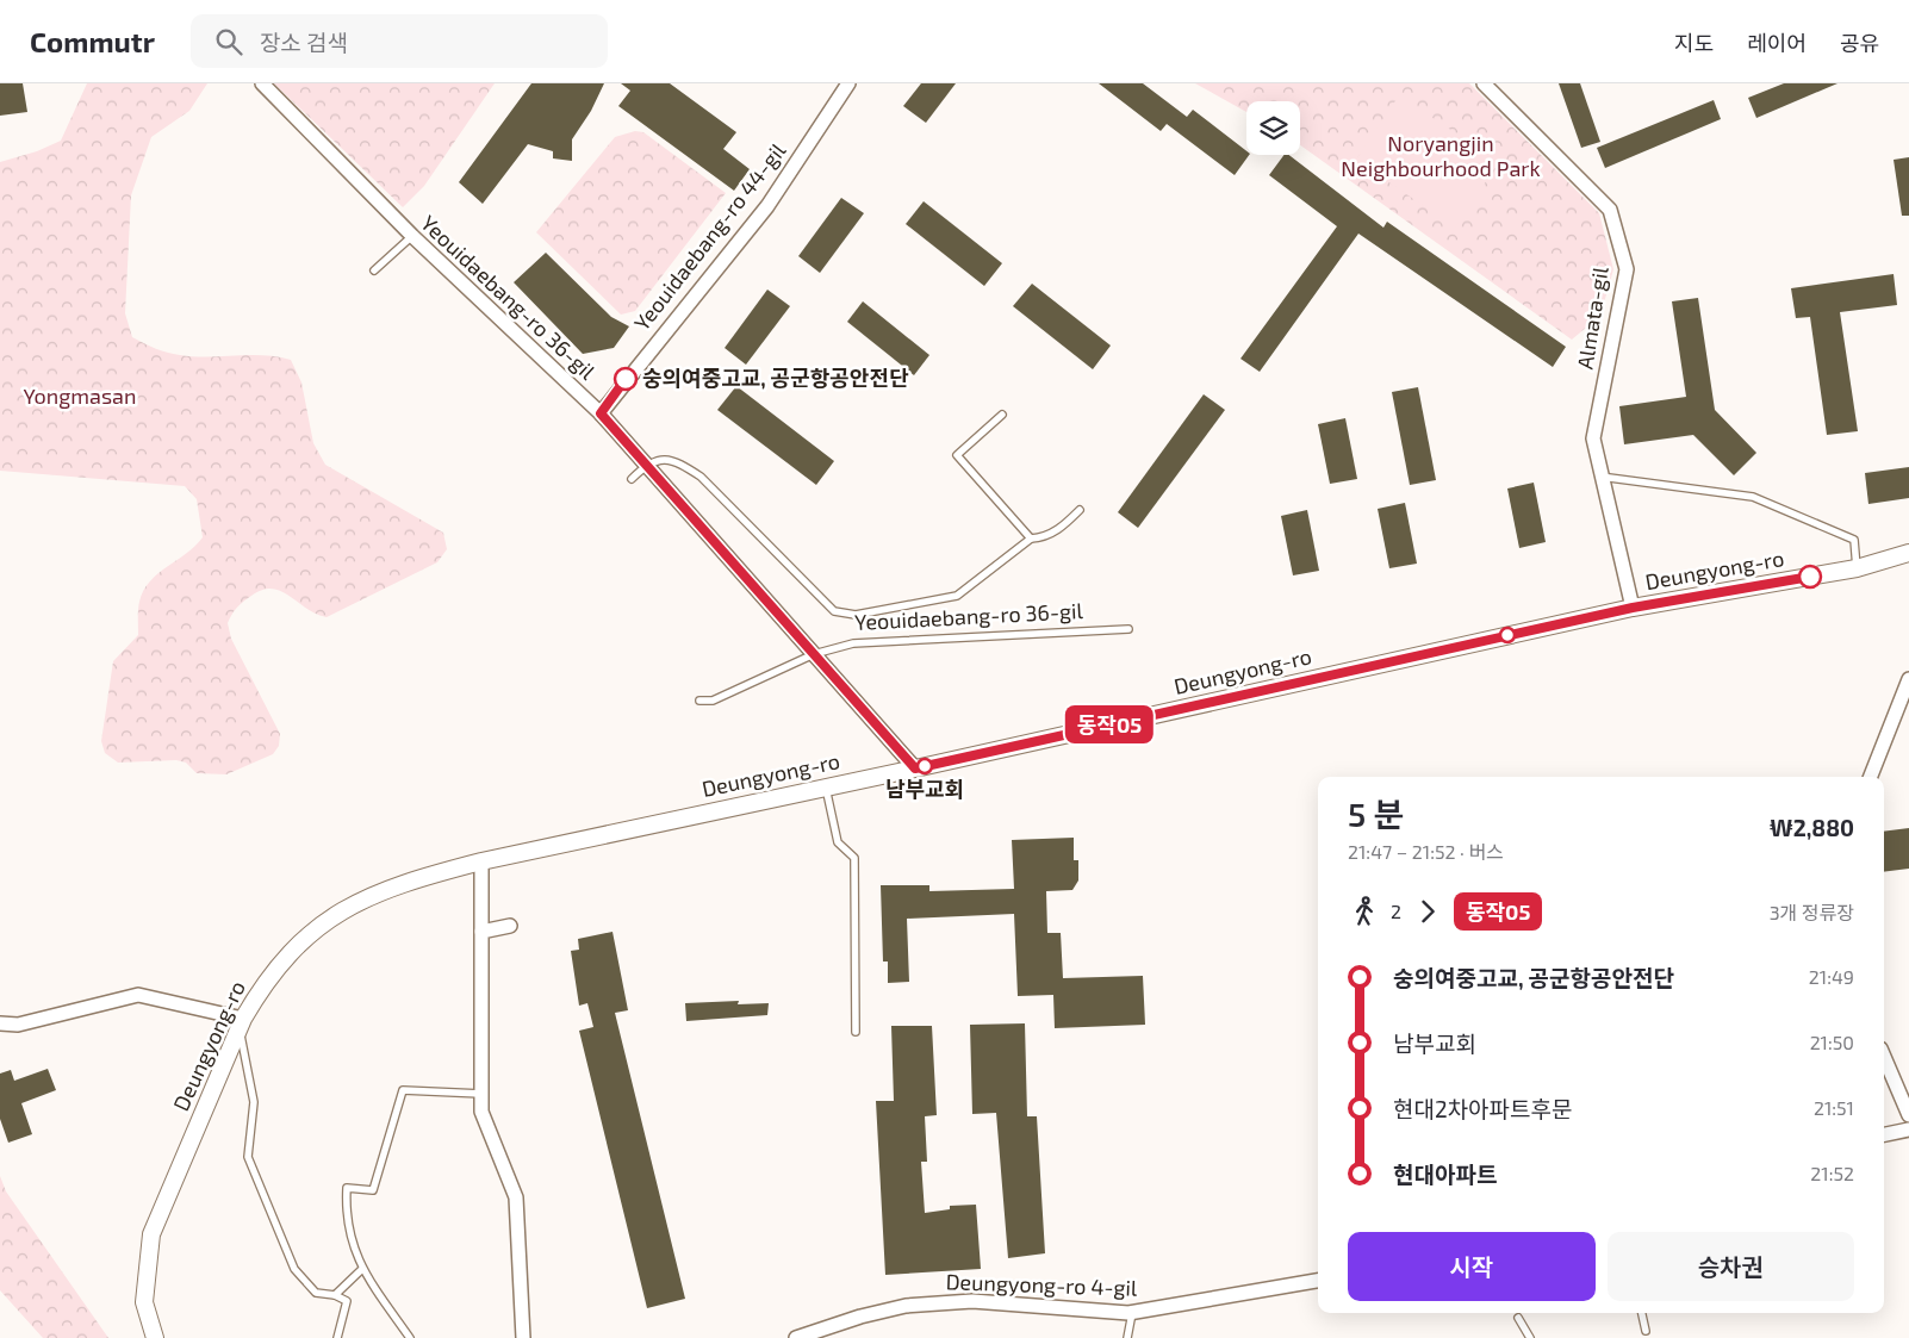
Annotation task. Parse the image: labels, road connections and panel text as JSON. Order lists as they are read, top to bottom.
{
  "streets": {
    "street": [
      "Yeouidaebang-ro 44-gil",
      "Yeouidaebang-ro 36-gil",
      "Almata-gil",
      "Deungyong-ro",
      "Deungyong-ro 4-gil"
    ]
  },
  "crossings": [
    ["Yeouidaebang-ro 44-gil", "Yeouidaebang-ro 36-gil"],
    ["Yeouidaebang-ro 36-gil", "Deungyong-ro"],
    ["Almata-gil", "Deungyong-ro"]
  ],
  "parks": ["Noryangjin Neighbourhood Park", "Yongmasan"],
  "places": ["숭의여중고교, 공군항공안전단", "남부교회"],
  "lines": ["bus line 동작05"],
  "page": {
    "header": "Commutr",
    "search": "장소 검색",
    "nav": ["지도", "레이어", "공유"],
    "on_map": "동작05",
    "heading": ["5 분", "21:47 – 21:52 · 버스", "₩2,880"],
    "legs": ["2", "동작05", "3개 정류장"],
    "list": [
      {
        "name": "숭의여중고교, 공군항공안전단",
        "value": "21:49"
      },
      {
        "name": "남부교회",
        "value": "21:50"
      },
      {
        "name": "현대2차아파트후문",
        "value": "21:51"
      },
      {
        "name": "현대아파트",
        "value": "21:52"
      }
    ],
    "buttons": ["시작", "승차권"]
  }
}
